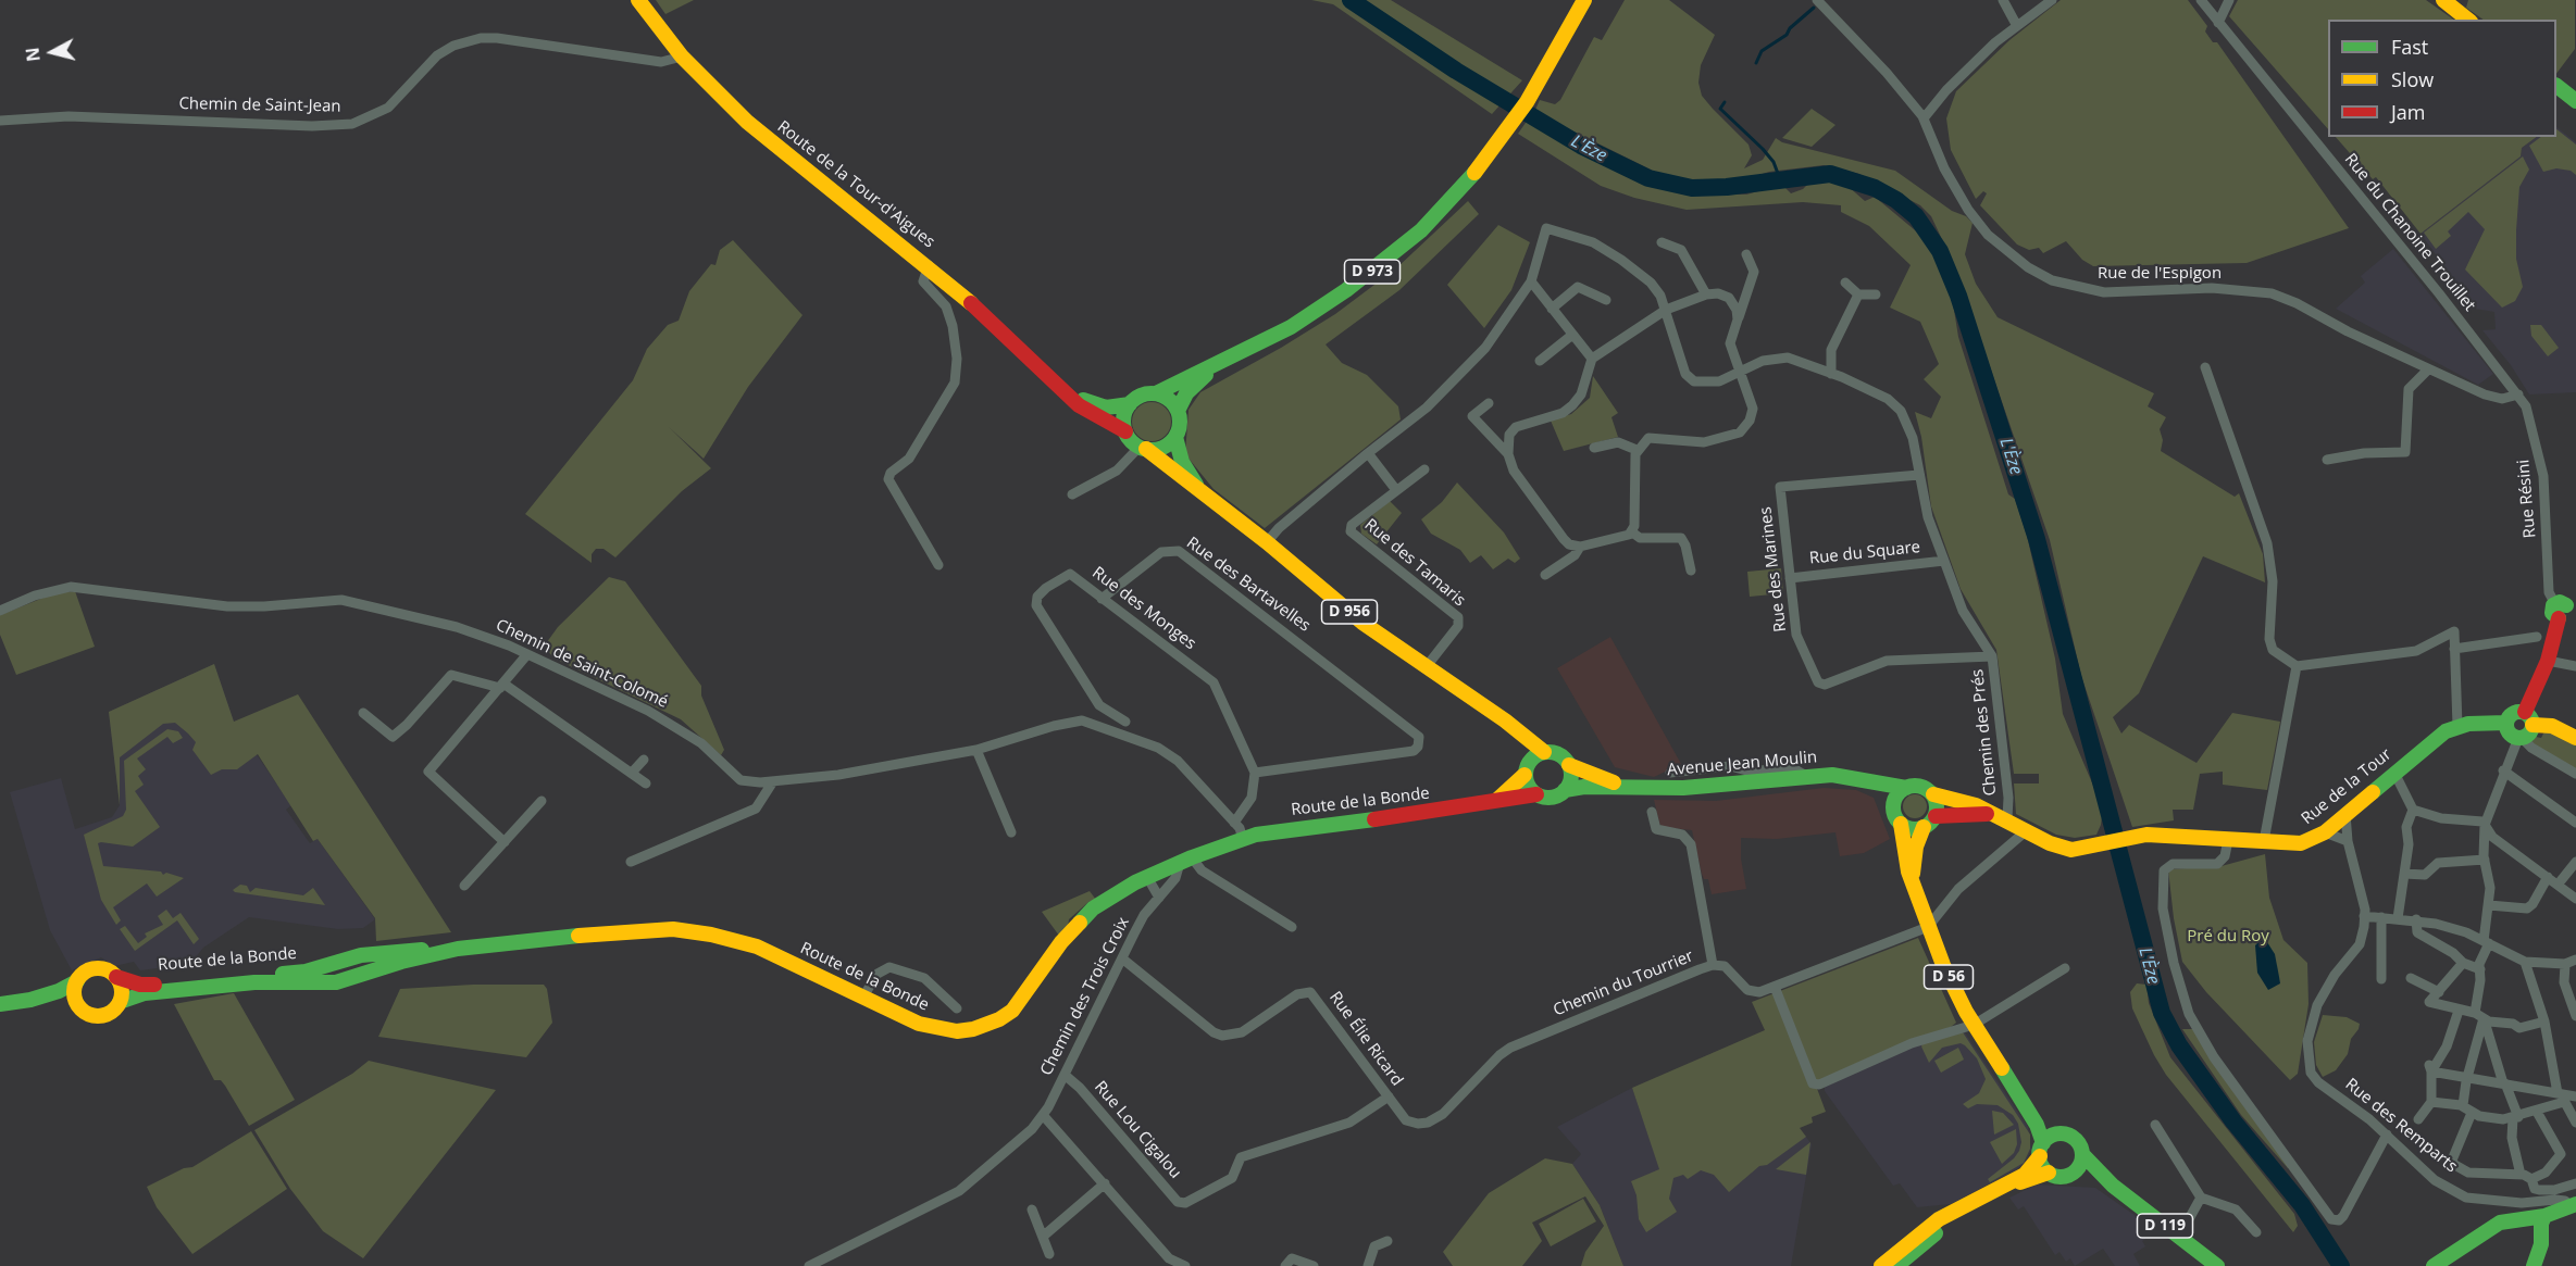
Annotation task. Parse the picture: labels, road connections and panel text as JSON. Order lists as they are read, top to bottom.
{
  "streets": {
    "main road": [
      "Route de la Tour-d'Aigues",
      "D 973",
      "D 956",
      "Avenue Jean Moulin",
      "Rue de la Tour",
      "Route de la Bonde",
      "D 56",
      "D 119"
    ],
    "street": [
      "Chemin de Saint-Jean",
      "Rue du Chanoine Trouillet",
      "Rue de l'Espigon",
      "Rue Résini",
      "Rue du Square",
      "Rue des Tamaris",
      "Rue des Marines",
      "Rue des Bartavelles",
      "Rue des Monges",
      "Chemin de Saint-Colomé",
      "Chemin des Prés",
      "Chemin du Tourrier",
      "Chemin des Trois Croix",
      "Rue Élie Ricard",
      "Rue des Remparts",
      "Rue Lou Cigalou"
    ]
  },
  "crossings": [
    ["Chemin de Saint-Jean", "Route de la Tour-d'Aigues"],
    ["Route de la Tour-d'Aigues", "D 973"],
    ["Route de la Tour-d'Aigues", "D 956"],
    ["Rue du Chanoine Trouillet", "Rue de l'Espigon"],
    ["Rue du Chanoine Trouillet", "Rue Résini"],
    ["D 973", "D 956"],
    ["Rue de l'Espigon", "Rue Résini"],
    ["Rue du Square", "Rue des Marines"],
    ["Rue du Square", "Chemin des Prés"],
    ["Rue des Tamaris", "D 956"],
    ["Rue des Marines", "Chemin des Prés"],
    ["Rue des Bartavelles", "Rue des Monges"],
    ["D 956", "Avenue Jean Moulin"],
    ["D 956", "Route de la Bonde"],
    ["Chemin de Saint-Colomé", "Route de la Bonde"],
    ["Avenue Jean Moulin", "Route de la Bonde"],
    ["Route de la Bonde", "Chemin des Trois Croix"],
    ["D 56", "Chemin du Tourrier"],
    ["D 56", "D 119"],
    ["Chemin du Tourrier", "Rue Élie Ricard"],
    ["Chemin des Trois Croix", "Rue Élie Ricard"],
    ["Chemin des Trois Croix", "Rue Lou Cigalou"],
    ["Rue Élie Ricard", "Rue Lou Cigalou"]
  ],
  "water": ["L'Èze"],
  "parks": ["Pré du Roy"],
  "legend": ["Fast", "Slow", "Jam"],
  "north": "left"
}
